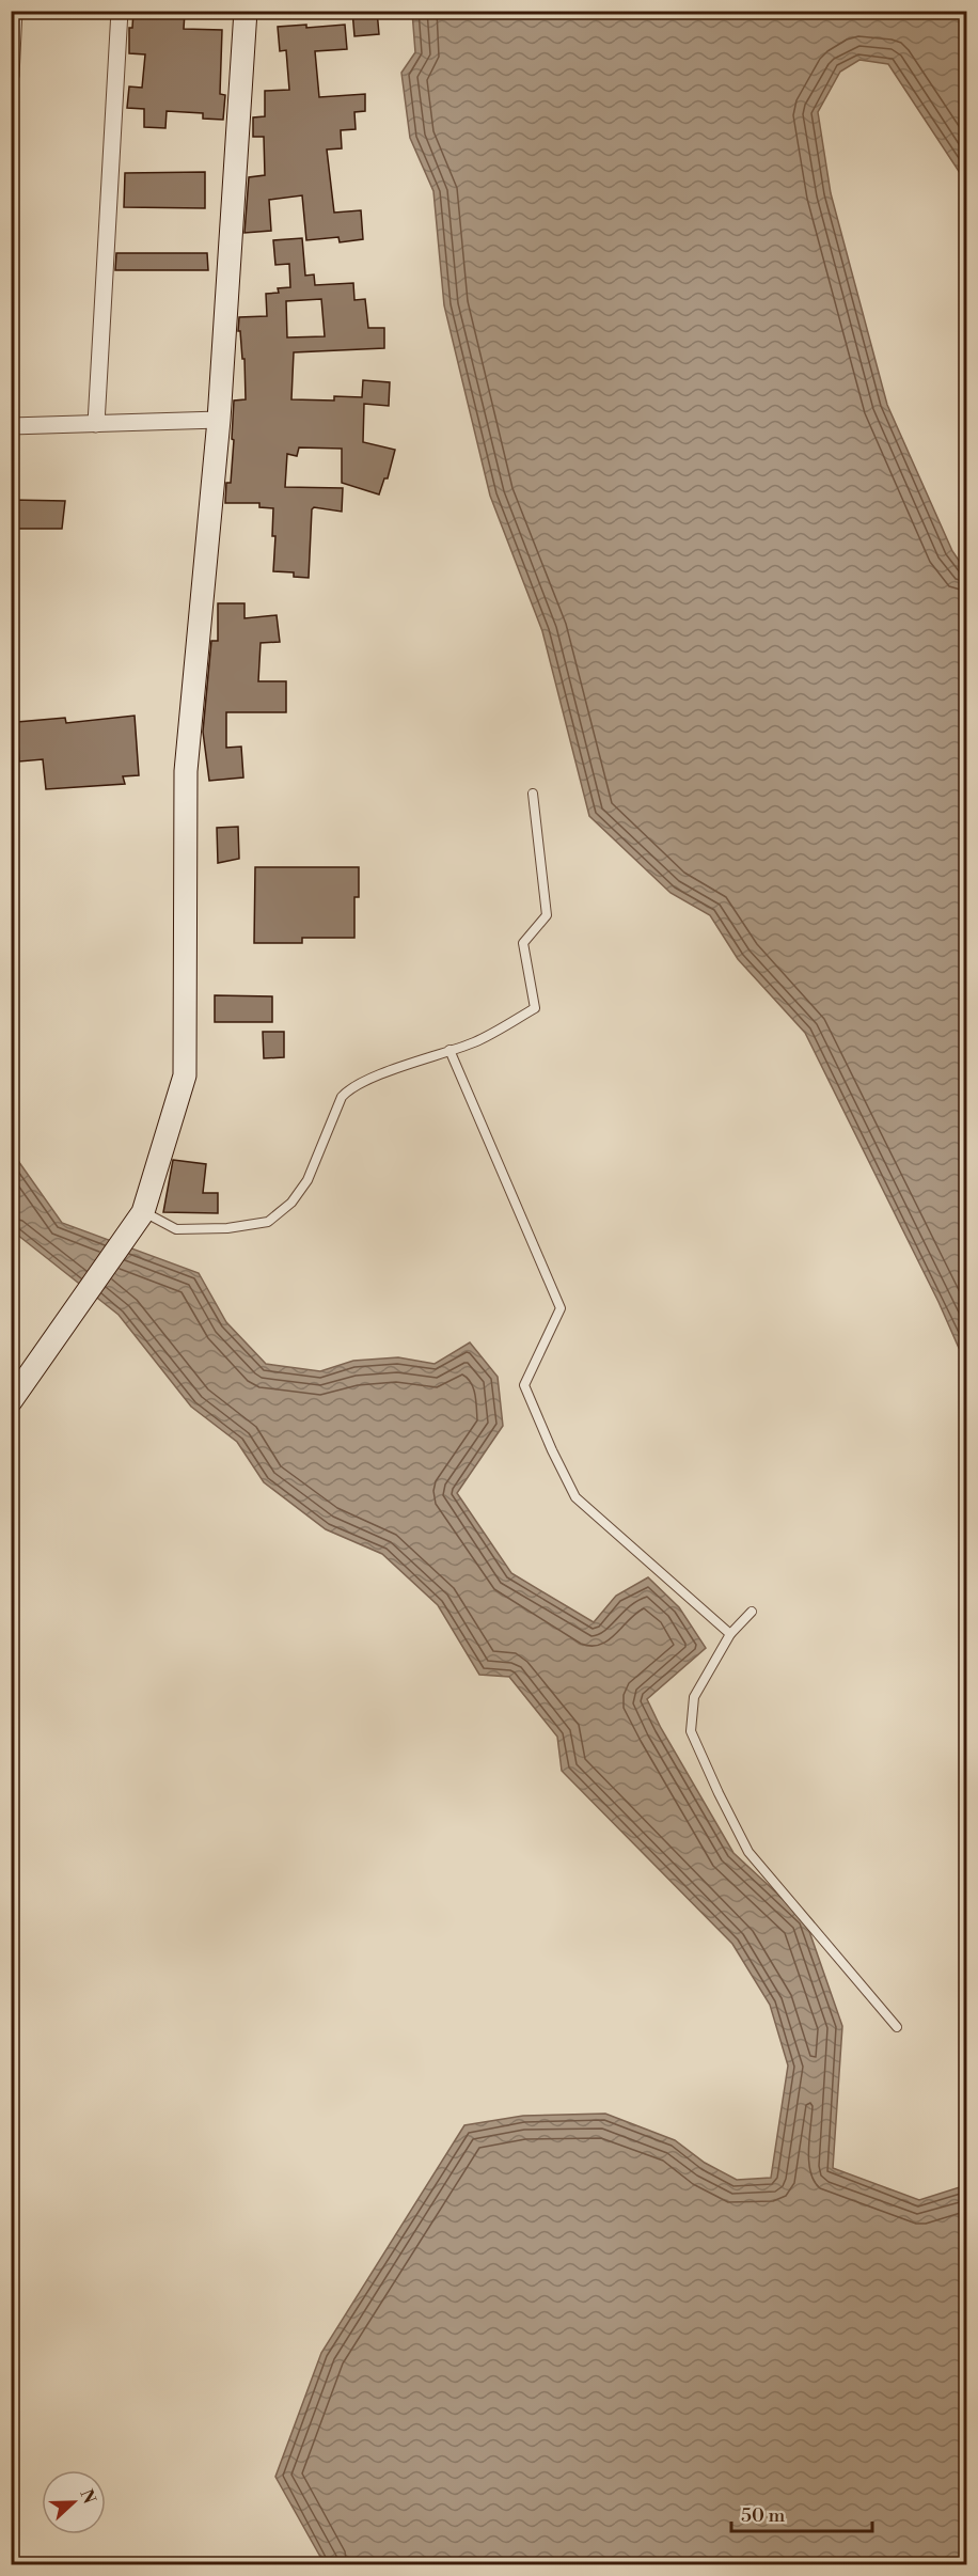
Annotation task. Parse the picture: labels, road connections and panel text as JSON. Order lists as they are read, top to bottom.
{
  "scale_bar": "50 m",
  "north": "right"
}
